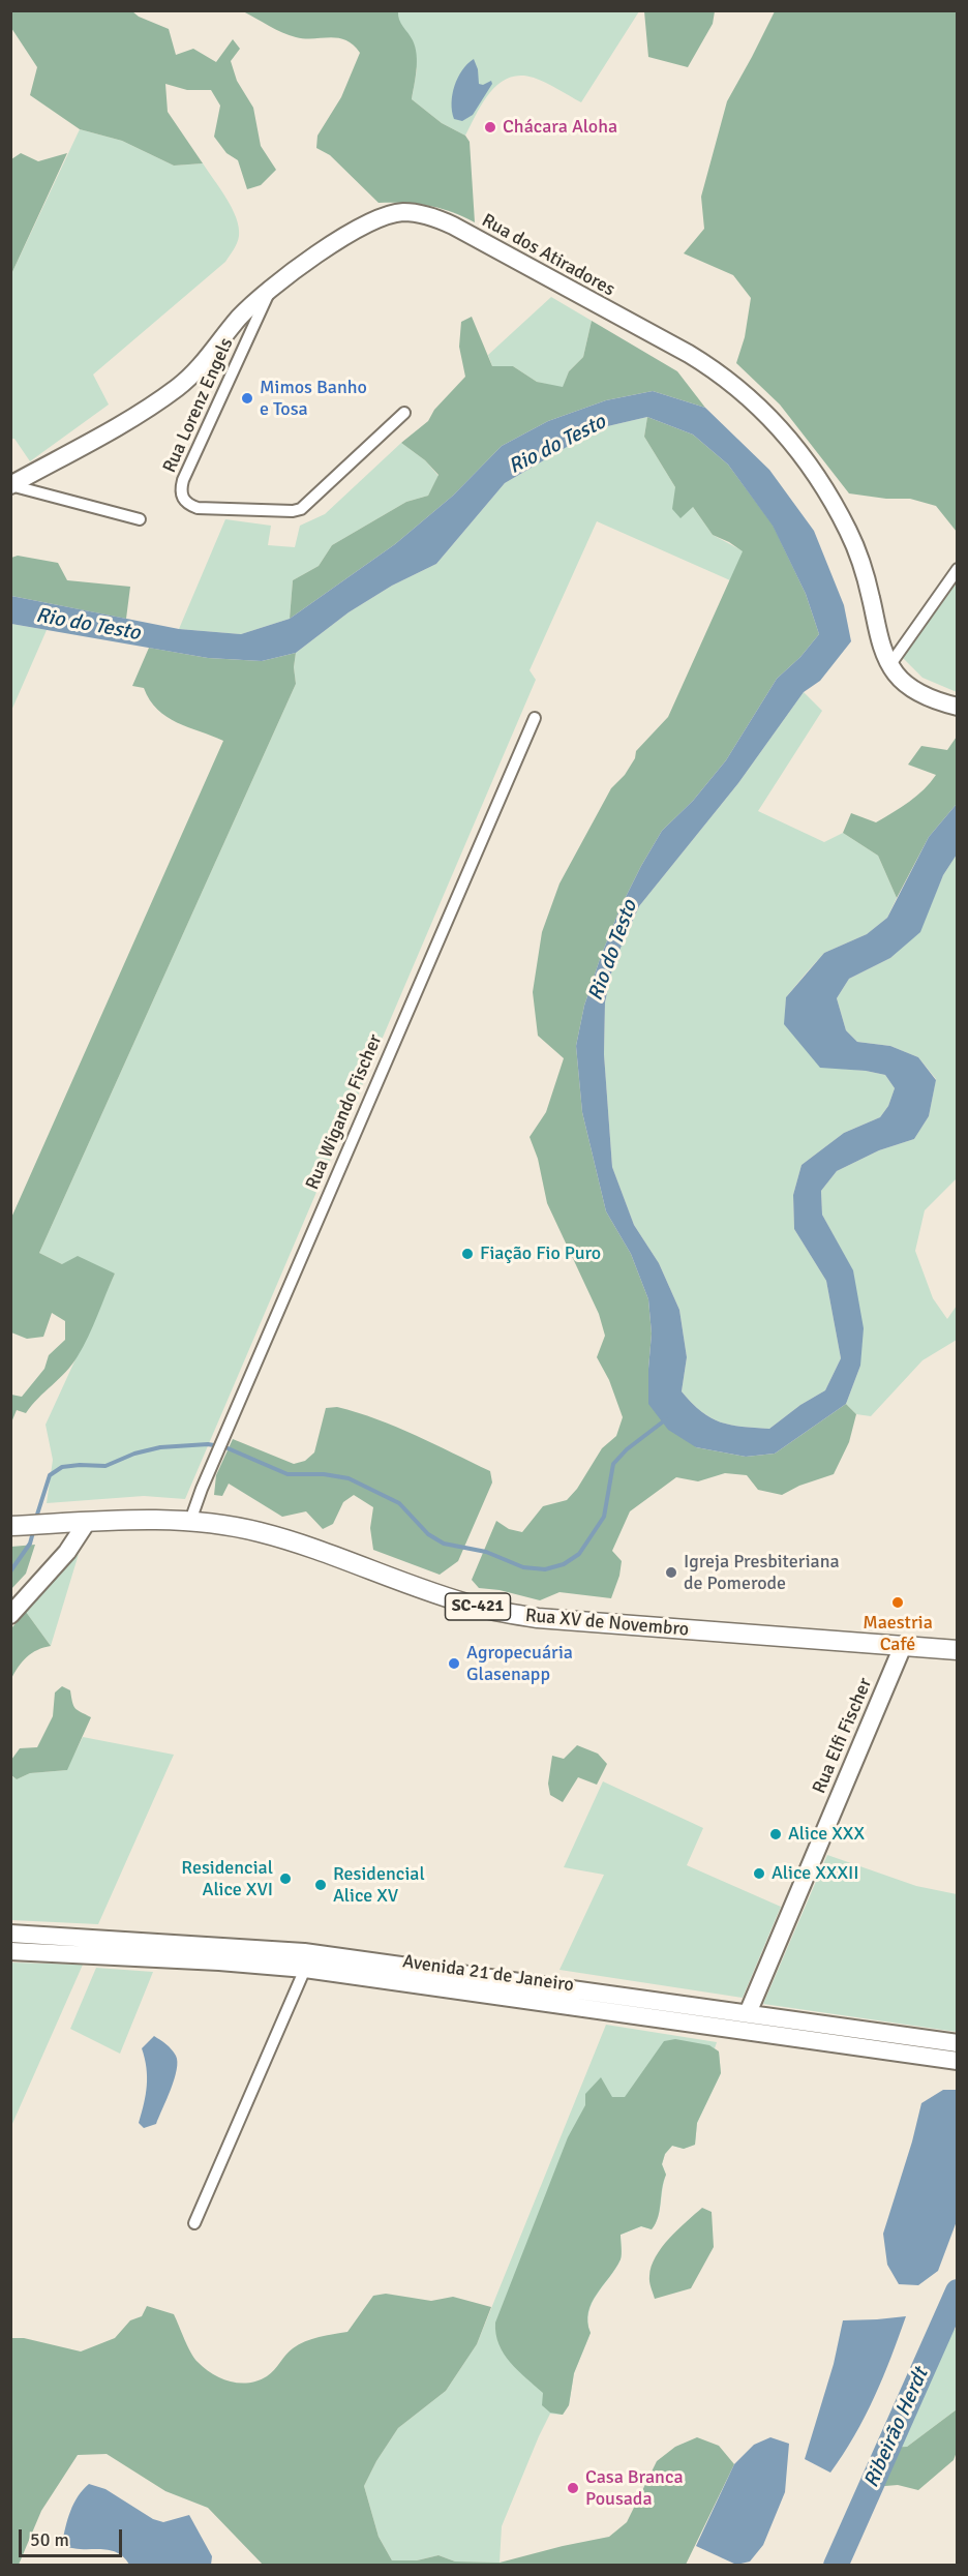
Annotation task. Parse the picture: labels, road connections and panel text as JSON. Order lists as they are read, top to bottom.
{
  "streets": {
    "main road": [
      "Rua dos Atiradores",
      "SC-421",
      "Rua XV de Novembro",
      "Rua Elfi Fischer",
      "Avenida 21 de Janeiro"
    ],
    "street": ["Rua Lorenz Engels", "Rua Wigando Fischer"]
  },
  "crossings": [
    ["Rua dos Atiradores", "Rua Lorenz Engels"],
    ["Rua Wigando Fischer", "Rua XV de Novembro"],
    ["Rua XV de Novembro", "Rua Elfi Fischer"],
    ["Rua Elfi Fischer", "Avenida 21 de Janeiro"]
  ],
  "water": ["Rio do Testo", "Ribeirão Herdt"],
  "places": [
    "Chácara Aloha",
    "Mimos Banho e Tosa",
    "Fiação Fio Puro",
    "Igreja Presbiteriana de Pomerode",
    "Maestria Café",
    "Agropecuária Glasenapp",
    "Alice XXX",
    "Alice XXXII",
    "Residencial Alice XVI",
    "Residencial Alice XV",
    "Casa Branca Pousada"
  ],
  "scale_bar": "50 m"
}
